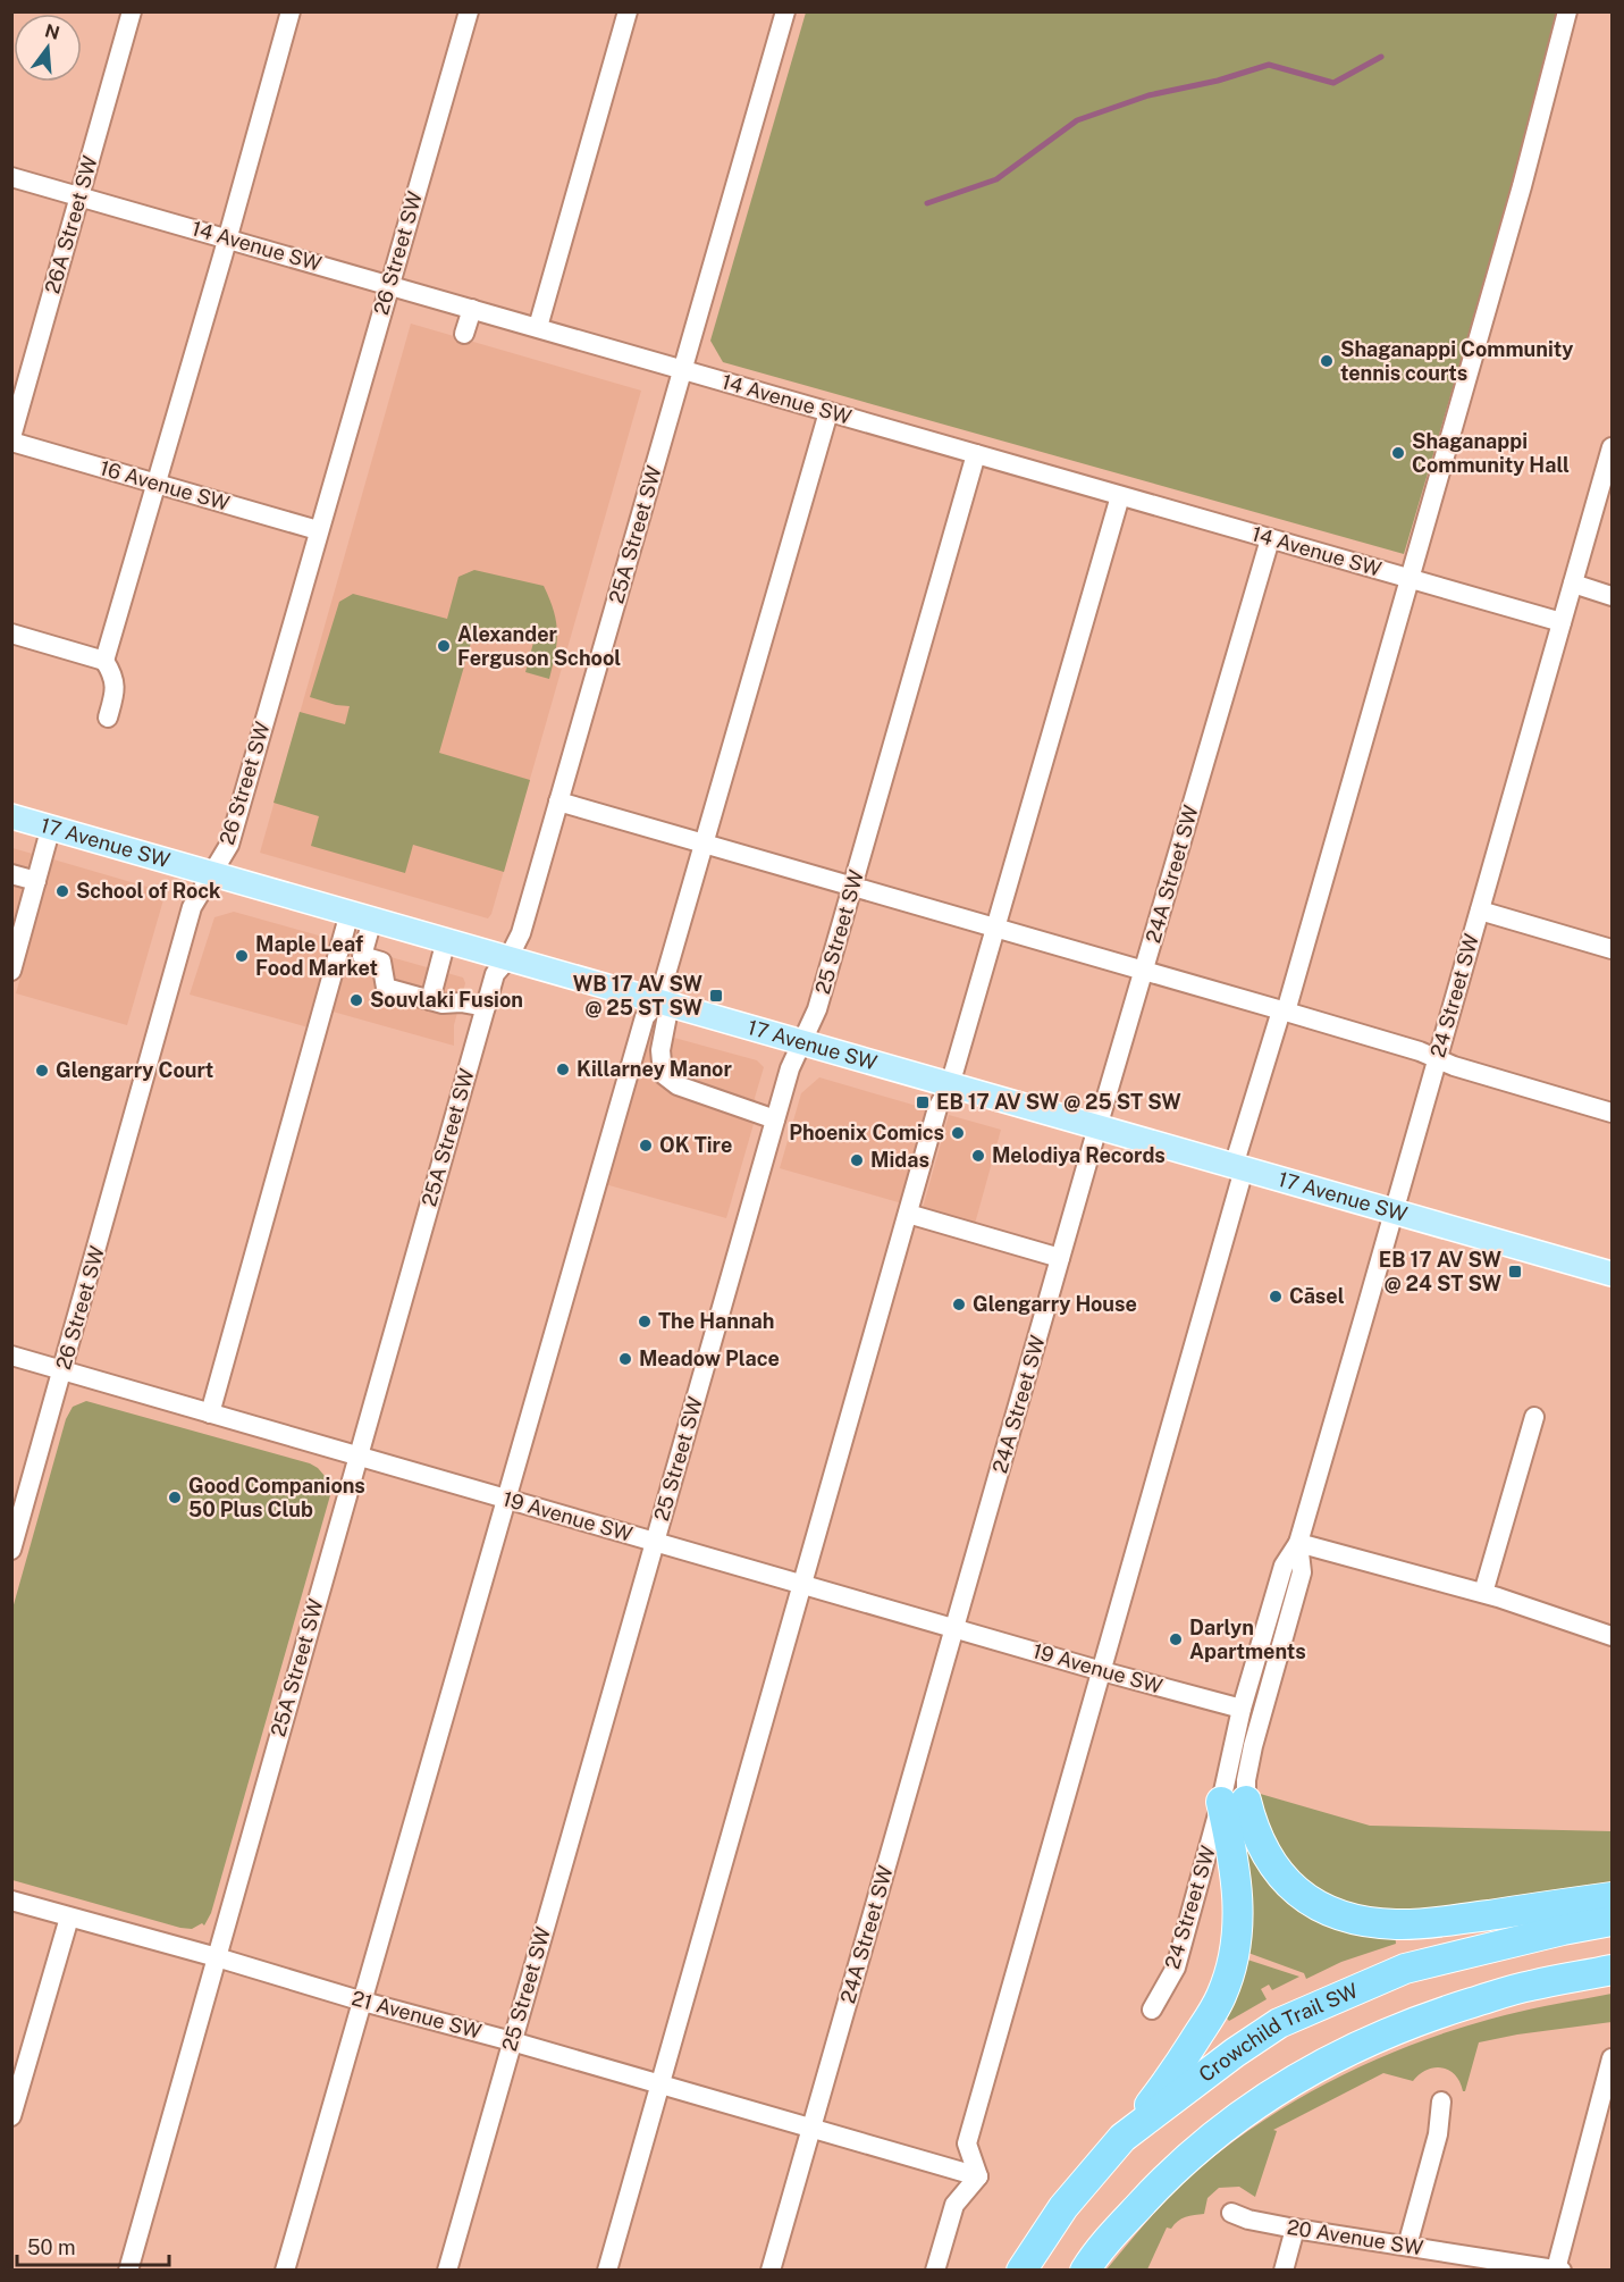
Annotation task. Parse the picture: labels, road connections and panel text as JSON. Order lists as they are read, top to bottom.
{
  "streets": {
    "highway": ["Crowchild Trail SW"],
    "main road": ["17 Avenue SW"],
    "street": [
      "26A Street SW",
      "14 Avenue SW",
      "26 Street SW",
      "16 Avenue SW",
      "25A Street SW",
      "24A Street SW",
      "25 Street SW",
      "24 Street SW",
      "19 Avenue SW",
      "21 Avenue SW",
      "20 Avenue SW"
    ]
  },
  "crossings": [
    ["26A Street SW", "14 Avenue SW"],
    ["26A Street SW", "16 Avenue SW"],
    ["14 Avenue SW", "26 Street SW"],
    ["14 Avenue SW", "25A Street SW"],
    ["14 Avenue SW", "24A Street SW"],
    ["14 Avenue SW", "25 Street SW"],
    ["14 Avenue SW", "24 Street SW"],
    ["26 Street SW", "16 Avenue SW"],
    ["26 Street SW", "17 Avenue SW"],
    ["26 Street SW", "19 Avenue SW"],
    ["25A Street SW", "17 Avenue SW"],
    ["25A Street SW", "19 Avenue SW"],
    ["25A Street SW", "21 Avenue SW"],
    ["17 Avenue SW", "24A Street SW"],
    ["17 Avenue SW", "25 Street SW"],
    ["17 Avenue SW", "24 Street SW"],
    ["24A Street SW", "19 Avenue SW"],
    ["24A Street SW", "21 Avenue SW"],
    ["25 Street SW", "19 Avenue SW"],
    ["25 Street SW", "21 Avenue SW"],
    ["24 Street SW", "19 Avenue SW"]
  ],
  "places": {
    "other": [
      "Shaganappi Community tennis courts",
      "Shaganappi Community Hall",
      "Alexander Ferguson School",
      "School of Rock",
      "Maple Leaf Food Market",
      "Souvlaki Fusion",
      "Killarney Manor",
      "Glengarry Court",
      "Phoenix Comics",
      "OK Tire",
      "Melodiya Records",
      "Midas",
      "Cāsel",
      "Glengarry House",
      "The Hannah",
      "Meadow Place",
      "Good Companions 50 Plus Club",
      "Darlyn Apartments"
    ],
    "transit": ["WB 17 AV SW @ 25 ST SW", "EB 17 AV SW @ 25 ST SW", "EB 17 AV SW @ 24 ST SW"]
  },
  "scale_bar": "50 m",
  "north": "top"
}
